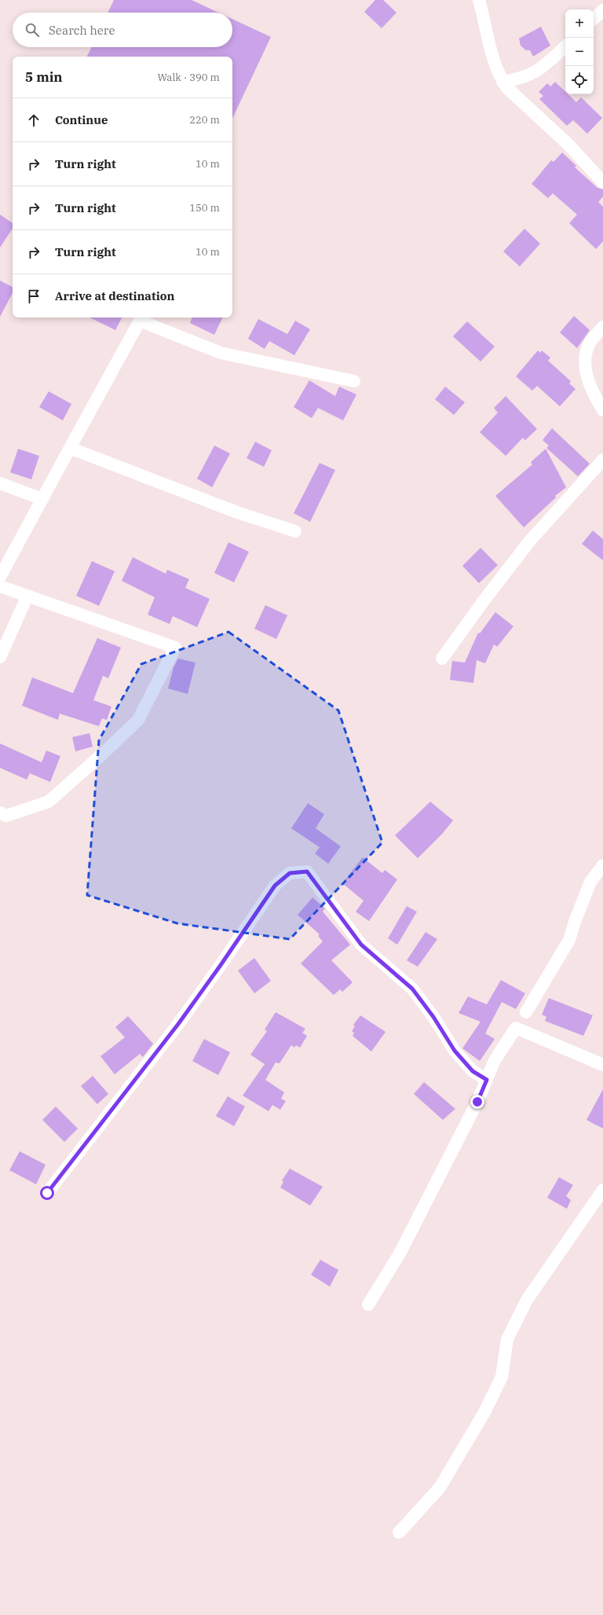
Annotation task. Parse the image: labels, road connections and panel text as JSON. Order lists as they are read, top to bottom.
{
  "page": {
    "map_buttons": ["+", "−"],
    "search": "Search here",
    "heading": ["5 min", "Walk · 390 m"],
    "list": [
      ["Continue", "220 m"],
      ["Turn right", "10 m"],
      ["Turn right", "150 m"],
      ["Turn right", "10 m"],
      "Arrive at destination"
    ]
  }
}
